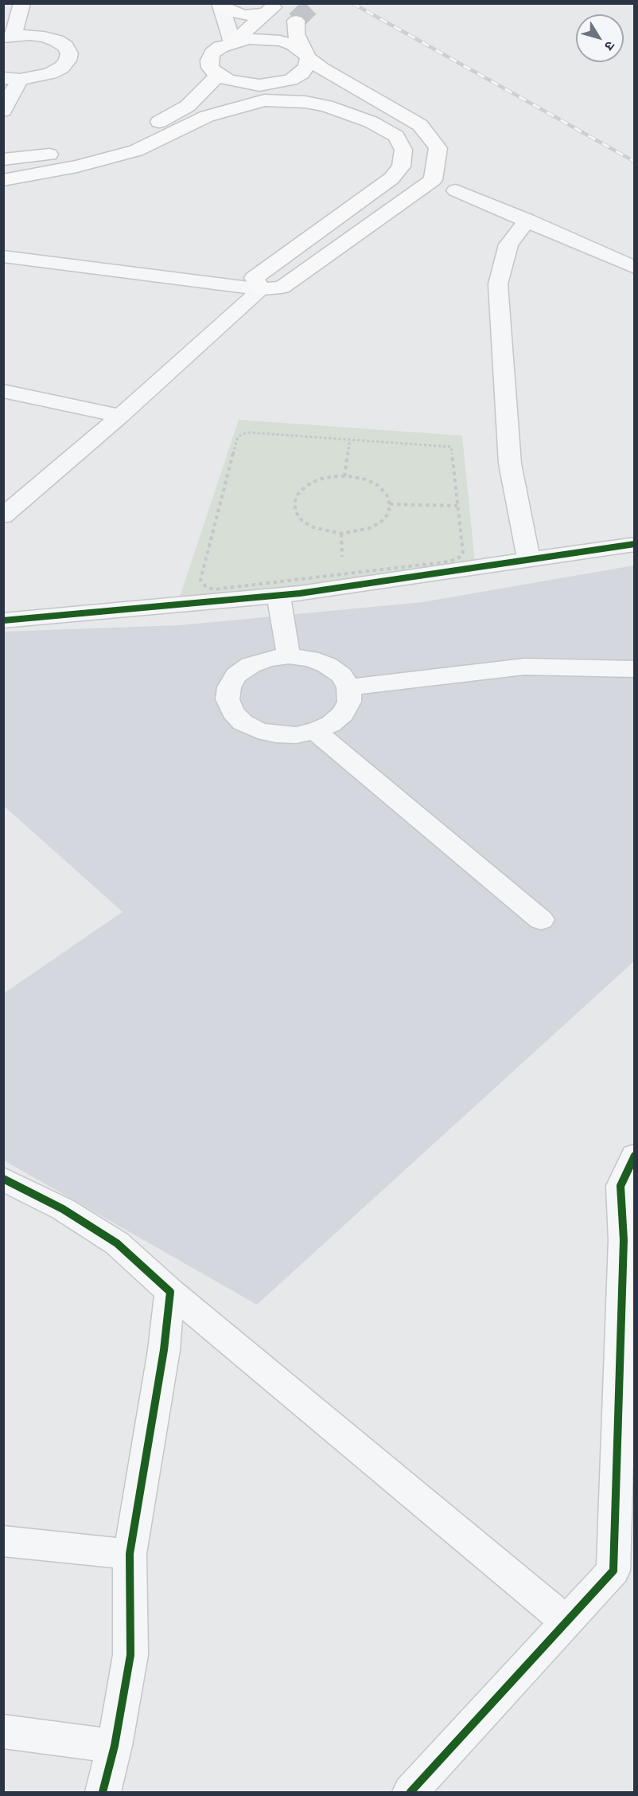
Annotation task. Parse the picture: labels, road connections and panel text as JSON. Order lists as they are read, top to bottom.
{
  "north": "bottom right"
}
